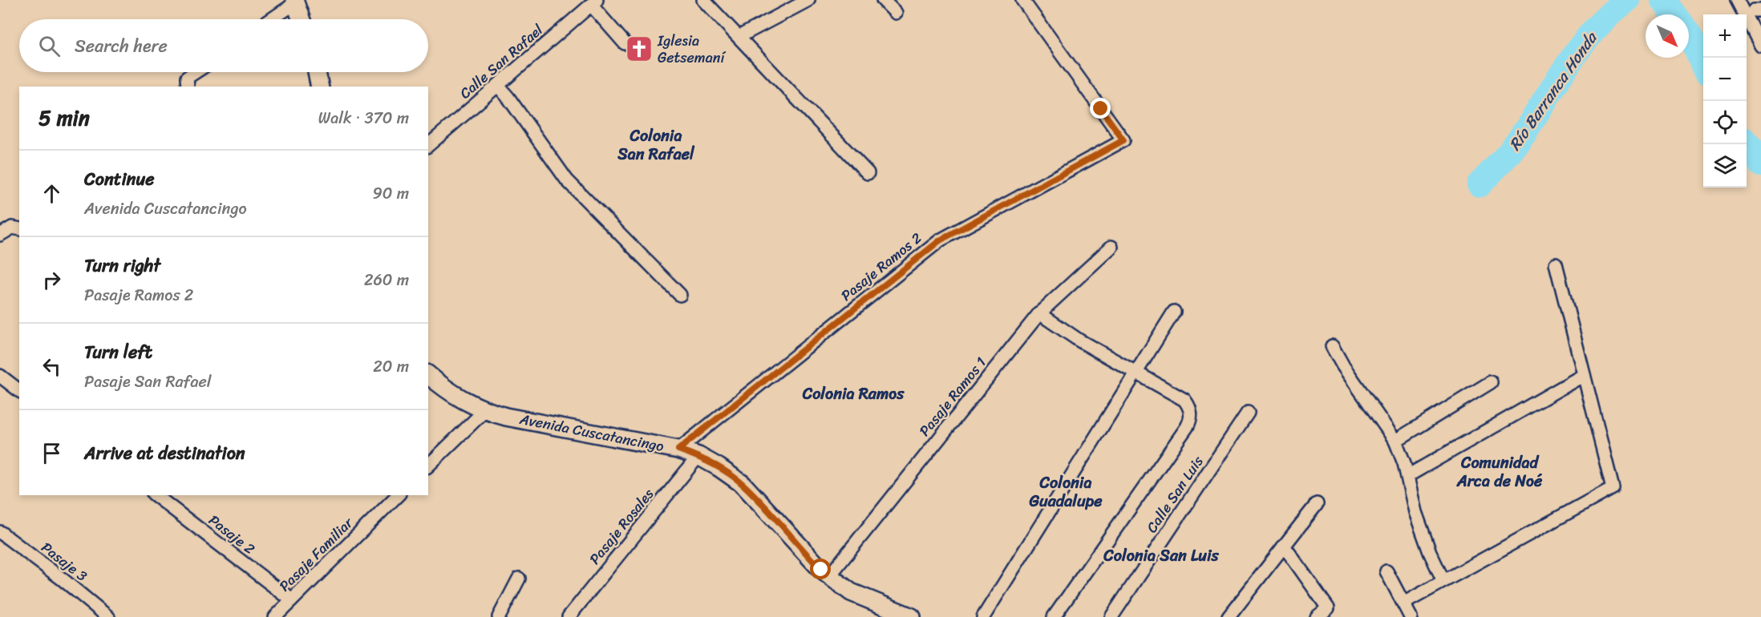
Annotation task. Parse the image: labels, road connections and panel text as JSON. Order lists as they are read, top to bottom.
{
  "streets": {
    "street": [
      "Calle San Rafael",
      "Pasaje Ramos 2",
      "Pasaje Ramos 1",
      "Avenida Cuscatancingo",
      "Calle San Luis",
      "Pasaje Rosales",
      "Pasaje 2",
      "Pasaje Familiar",
      "Pasaje 3"
    ]
  },
  "crossings": [
    ["Pasaje Ramos 2", "Avenida Cuscatancingo"],
    ["Pasaje Ramos 1", "Avenida Cuscatancingo"],
    ["Avenida Cuscatancingo", "Pasaje Rosales"],
    ["Pasaje 2", "Pasaje Familiar"]
  ],
  "districts": [
    "Colonia San Rafael",
    "Colonia Ramos",
    "Comunidad Arca de Noé",
    "Colonia Guadalupe",
    "Colonia San Luis"
  ],
  "water": ["Río Barranca Honda"],
  "places": {
    "church": ["Iglesia Getsemaní"]
  },
  "north": "bottom right",
  "page": {
    "map_buttons": ["+", "−"],
    "search": "Search here",
    "heading": ["5 min", "Walk · 370 m"],
    "list": [
      ["Continue", "Avenida Cuscatancingo", "90 m"],
      ["Turn right", "Pasaje Ramos 2", "260 m"],
      ["Turn left", "Pasaje San Rafael", "20 m"],
      "Arrive at destination"
    ]
  }
}
